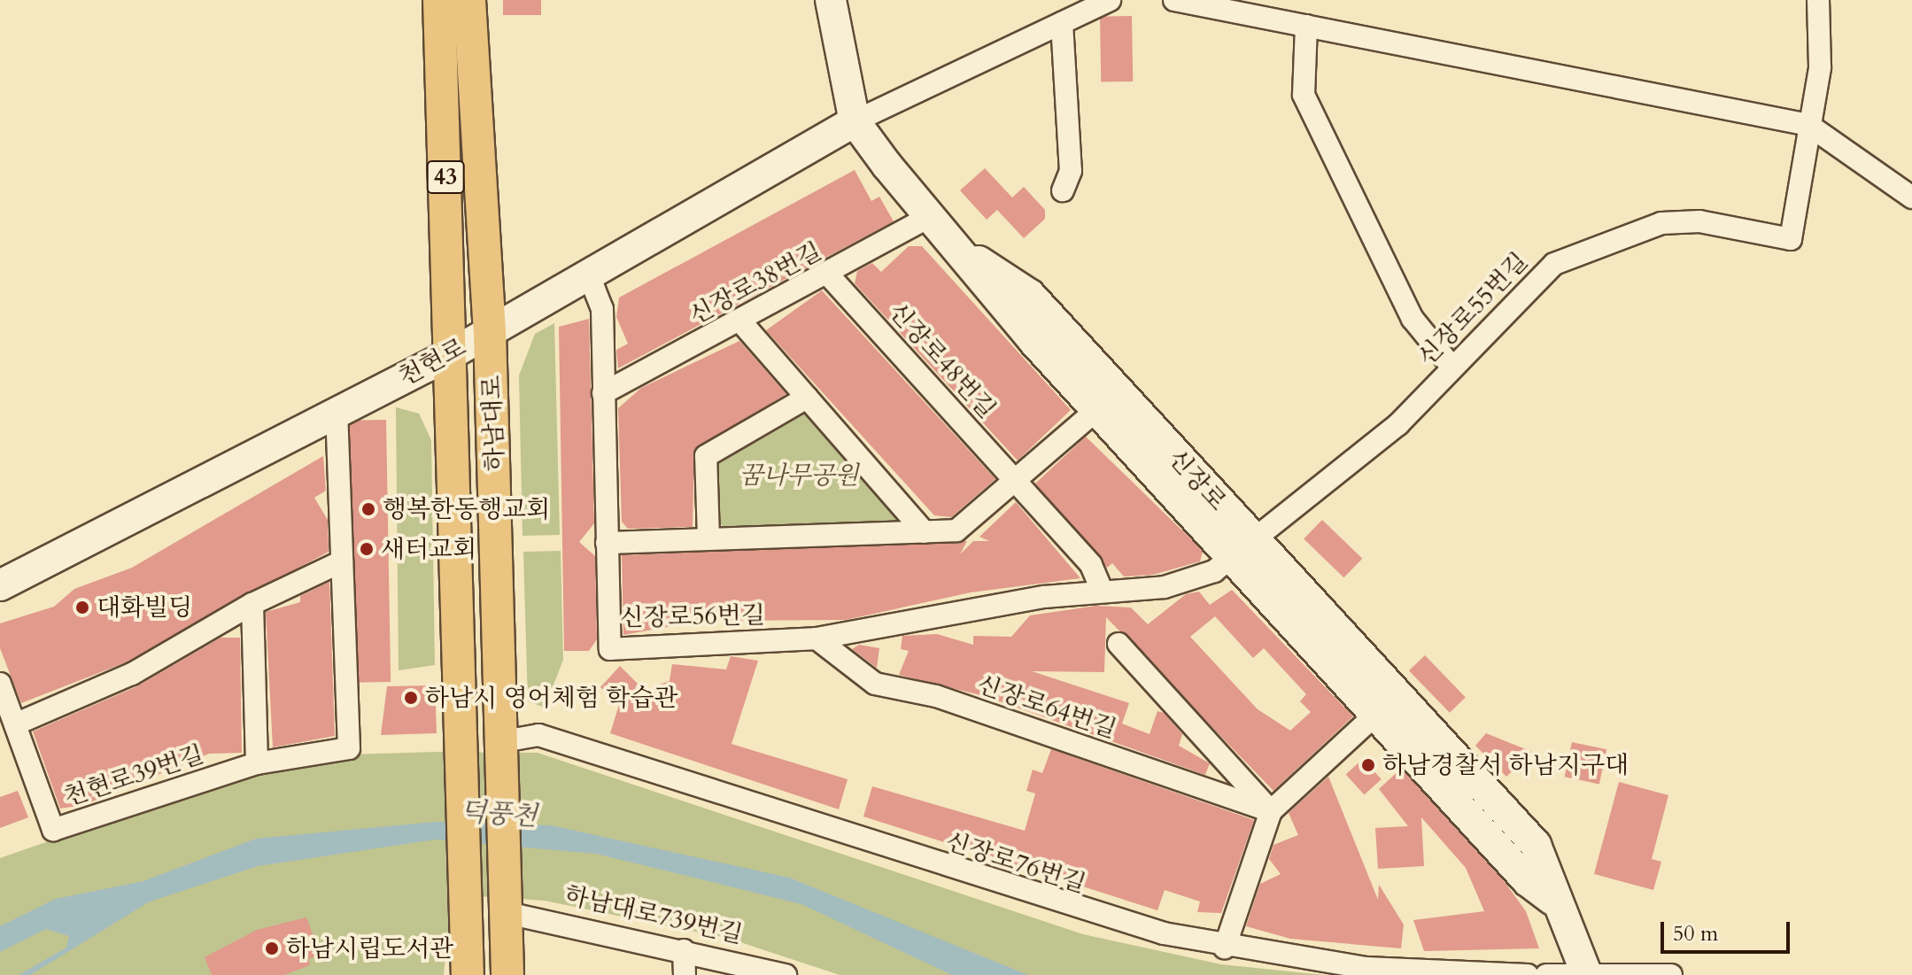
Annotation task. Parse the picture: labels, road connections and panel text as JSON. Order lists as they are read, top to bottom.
{
  "streets": {
    "main road": ["43", "하남대로"],
    "street": [
      "신장로38번길",
      "신장로55번길",
      "신장로48번길",
      "천현로",
      "신장로",
      "신장로56번길",
      "신장로64번길",
      "천현로39번길",
      "신장로76번길",
      "하남대로739번길"
    ]
  },
  "crossings": [
    ["신장로38번길", "신장로48번길"],
    ["신장로38번길", "신장로"],
    ["신장로38번길", "신장로56번길"],
    ["신장로55번길", "신장로"],
    ["신장로55번길", "신장로56번길"],
    ["천현로", "하남대로"],
    ["천현로", "신장로"],
    ["천현로", "신장로56번길"],
    ["천현로", "천현로39번길"],
    ["하남대로", "신장로76번길"],
    ["하남대로", "하남대로739번길"],
    ["신장로", "신장로56번길"],
    ["신장로56번길", "신장로64번길"]
  ],
  "water": ["덕풍천"],
  "parks": ["꿈나무공원"],
  "places": [
    "행복한동행교회",
    "새터교회",
    "대화빌딩",
    "하남시 영어체험 학습관",
    "하남경찰서 하남지구대",
    "하남시립도서관"
  ],
  "scale_bar": "50 m"
}
